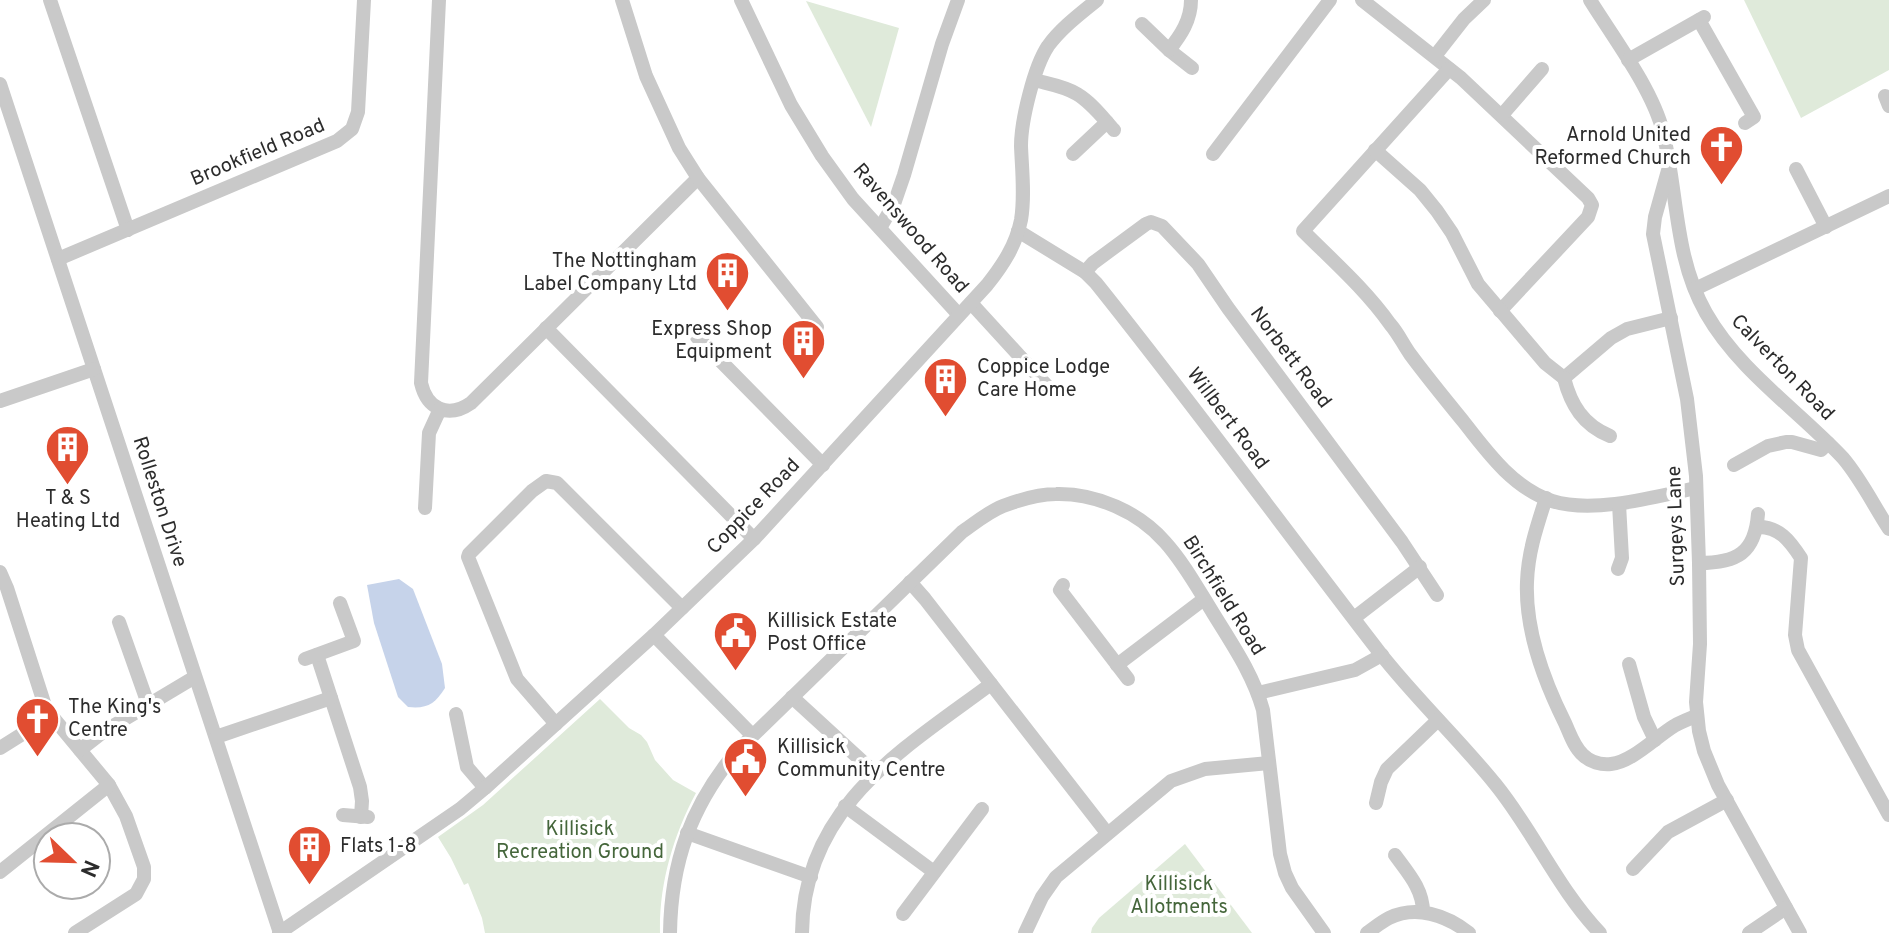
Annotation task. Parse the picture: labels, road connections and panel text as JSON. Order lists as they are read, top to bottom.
{
  "streets": {
    "street": [
      "Brookfield Road",
      "Ravenswood Road",
      "Norbett Road",
      "Calverton Road",
      "Willbert Road",
      "Rolleston Drive",
      "Coppice Road",
      "Surgeys Lane",
      "Birchfield Road"
    ]
  },
  "crossings": [
    ["Brookfield Road", "Rolleston Drive"],
    ["Ravenswood Road", "Coppice Road"],
    ["Norbett Road", "Willbert Road"],
    ["Calverton Road", "Surgeys Lane"],
    ["Willbert Road", "Coppice Road"],
    ["Rolleston Drive", "Coppice Road"]
  ],
  "parks": ["Killisick Recreation Ground", "Killisick Allotments"],
  "places": {
    "church": ["Arnold United Reformed Church", "The King's Centre"],
    "building": [
      "The Nottingham Label Company Ltd",
      "Express Shop Equipment",
      "Coppice Lodge Care Home",
      "T & S Heating Ltd",
      "Flats 1-8"
    ],
    "public building": ["Killisick Estate Post Office", "Killisick Community Centre"]
  },
  "north": "bottom right"
}
